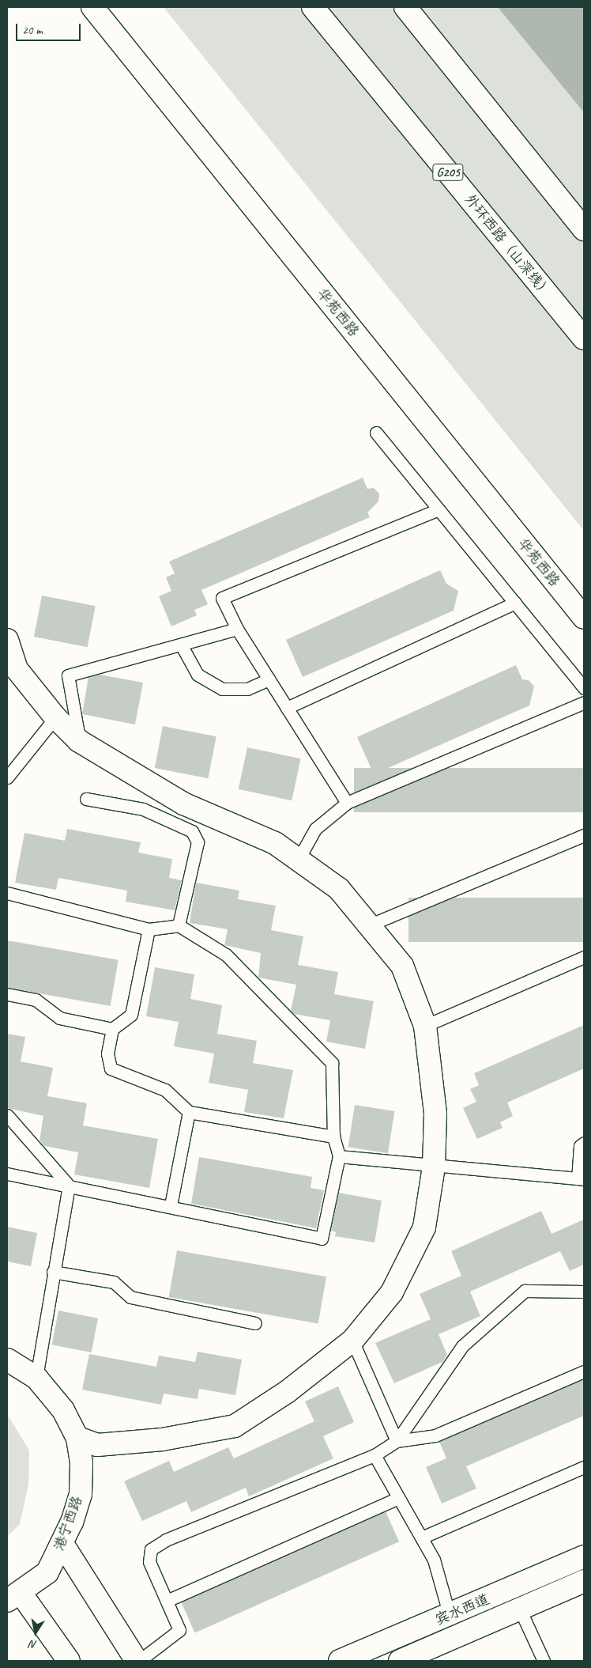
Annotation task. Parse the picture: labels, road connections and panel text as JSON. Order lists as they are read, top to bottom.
{
  "streets": {
    "main road": [
      "G205",
      "外环西路（山深线）",
      "华苑西路",
      "港宁西路",
      "宾水西道"
    ]
  },
  "scale_bar": "20 m",
  "north": "bottom"
}
